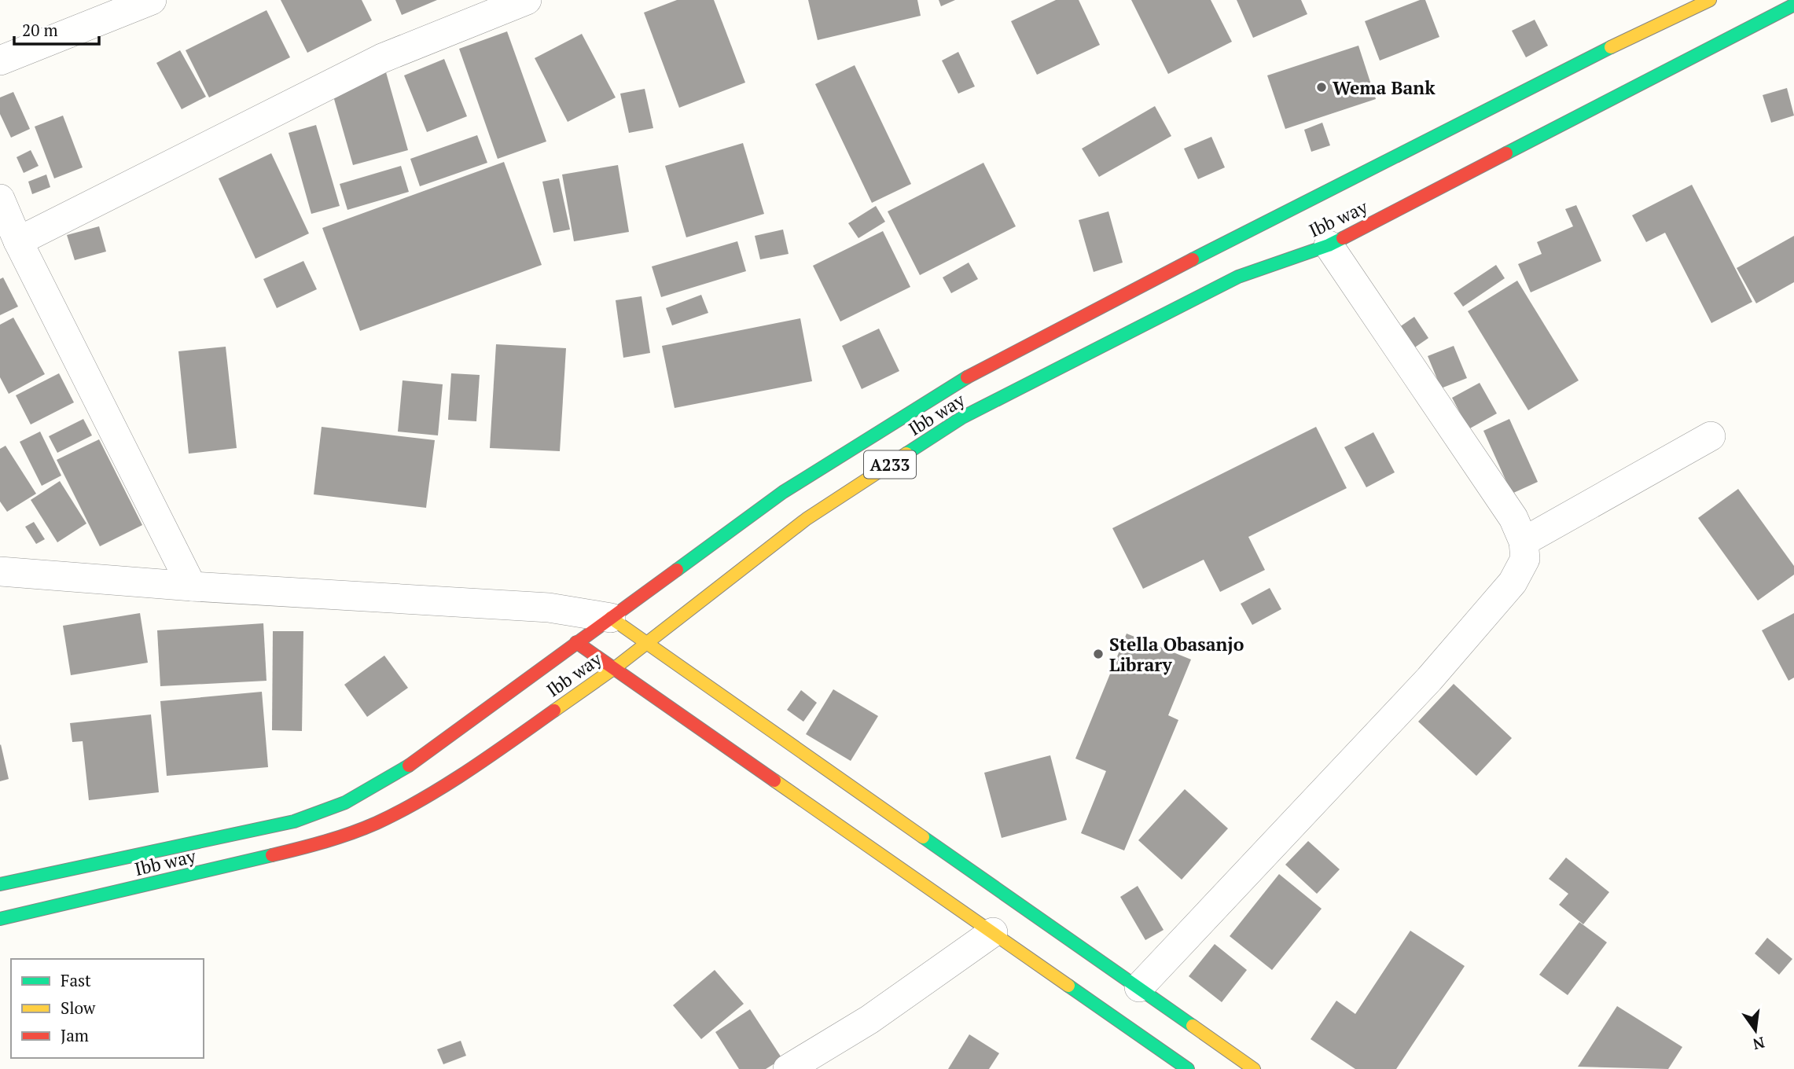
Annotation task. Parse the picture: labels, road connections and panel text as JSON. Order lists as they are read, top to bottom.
{
  "streets": {
    "main road": ["Ibb way", "A233"]
  },
  "places": ["Wema Bank", "Stella Obasanjo Library"],
  "legend": ["Fast", "Slow", "Jam"],
  "scale_bar": "20 m",
  "north": "bottom"
}
